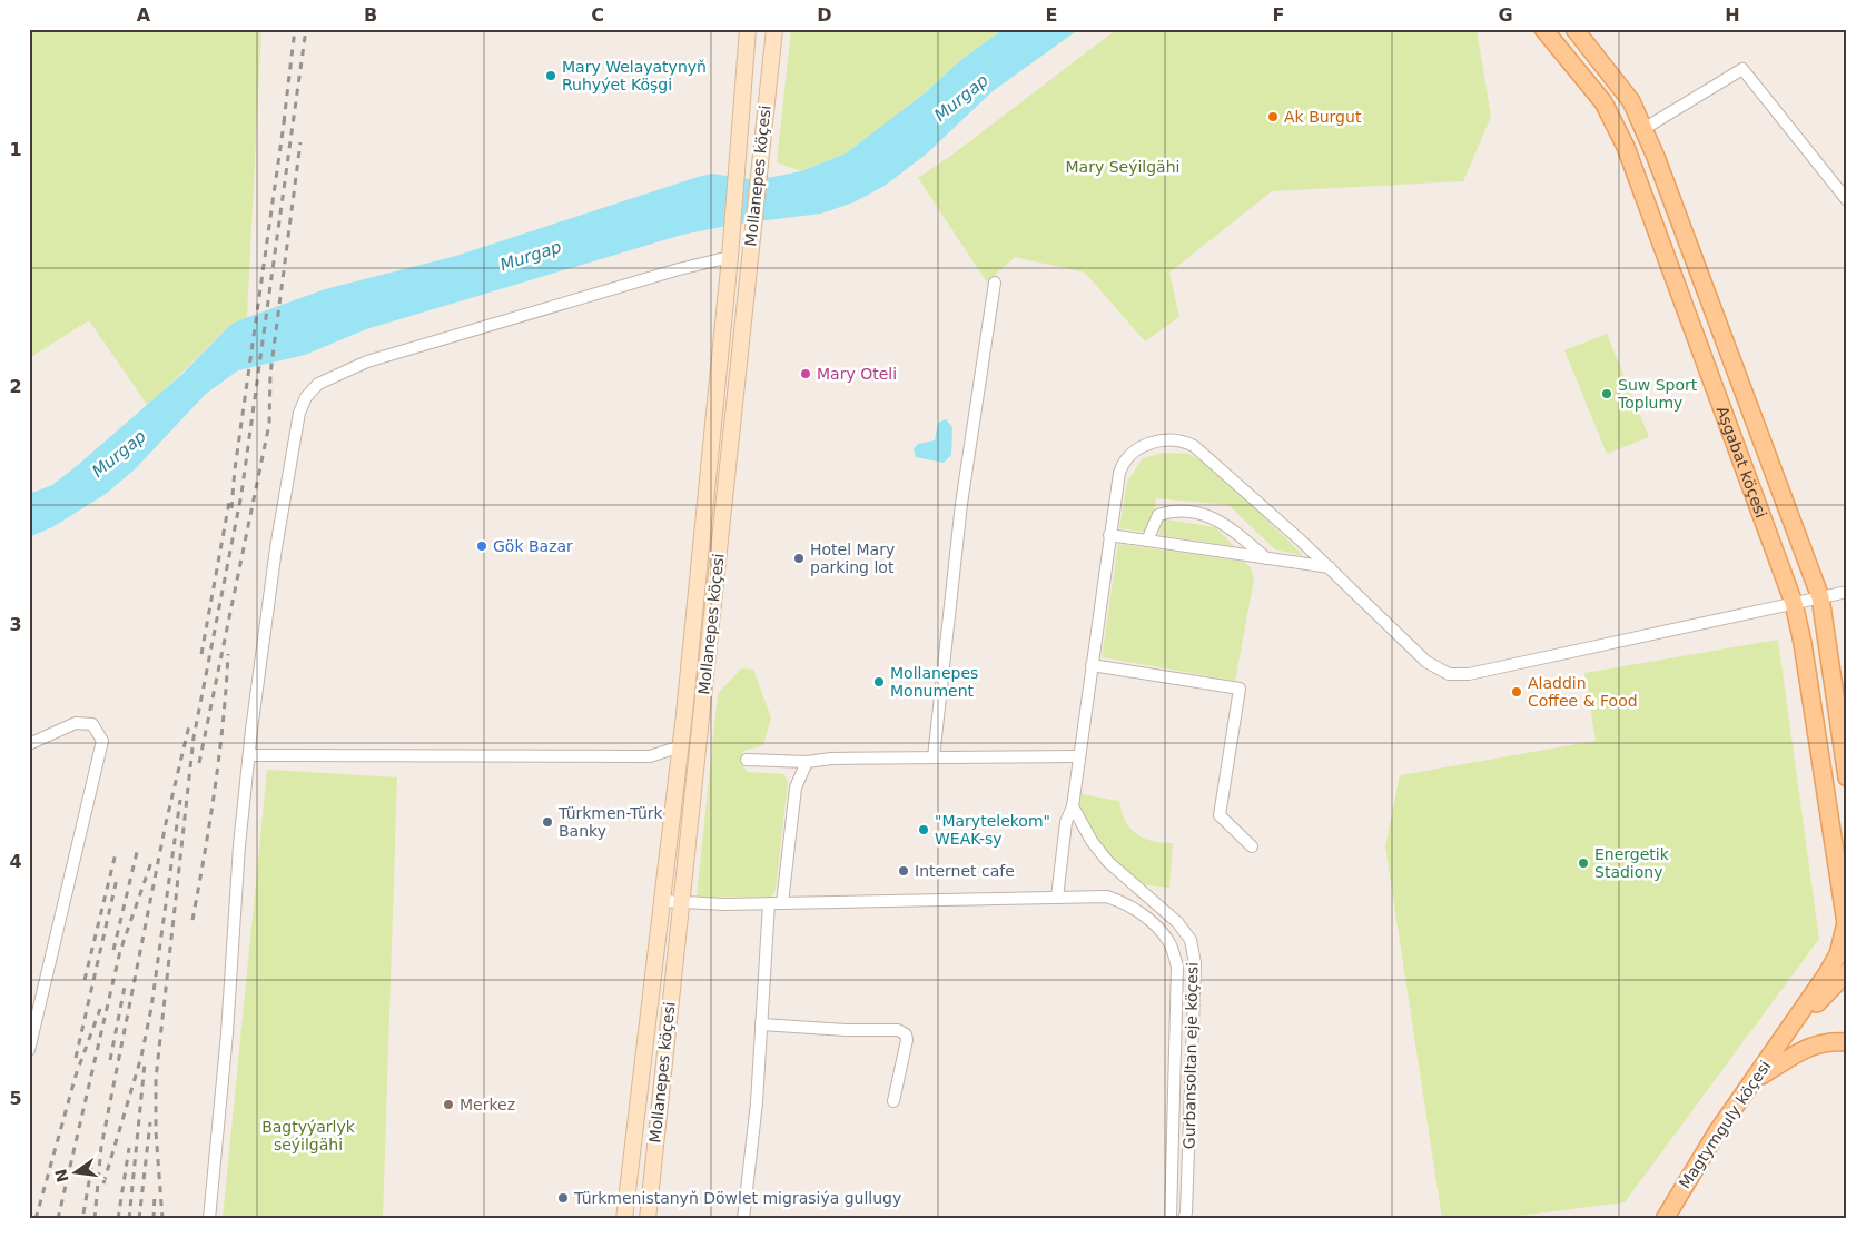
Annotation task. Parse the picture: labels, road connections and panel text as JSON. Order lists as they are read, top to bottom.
{
  "streets": {
    "main road": ["Aşgabat köçesi", "Magtymguly köçesi"],
    "street": ["Mollanepes köçesi", "Gurbansoltan eje köçesi"]
  },
  "crossings": [
    ["Mollanepes köçesi", "Gurbansoltan eje köçesi"],
    ["Aşgabat köçesi", "Magtymguly köçesi"]
  ],
  "water": ["Murgap"],
  "parks": ["Mary Seýilgähi", "Bagtyýarlyk seýilgähi"],
  "places": [
    "Mary Welayatynyň Ruhyýet Köşgi",
    "Ak Burgut",
    "Mary Oteli",
    "Suw Sport Toplumy",
    "Gök Bazar",
    "Hotel Mary parking lot",
    "Mollanepes Monument",
    "Aladdin Coffee & Food",
    "Türkmen-Türk Banky",
    "\"Marytelekom\" WEAK-sy",
    "Energetik Stadiony",
    "Internet cafe",
    "Merkez",
    "Türkmenistanyň Döwlet migrasiýa gullugy"
  ],
  "north": "left",
  "grid": {
    "columns": [
      "A",
      "B",
      "C",
      "D",
      "E",
      "F",
      "G",
      "H"
    ],
    "rows": [
      "1",
      "2",
      "3",
      "4",
      "5"
    ]
  }
}
